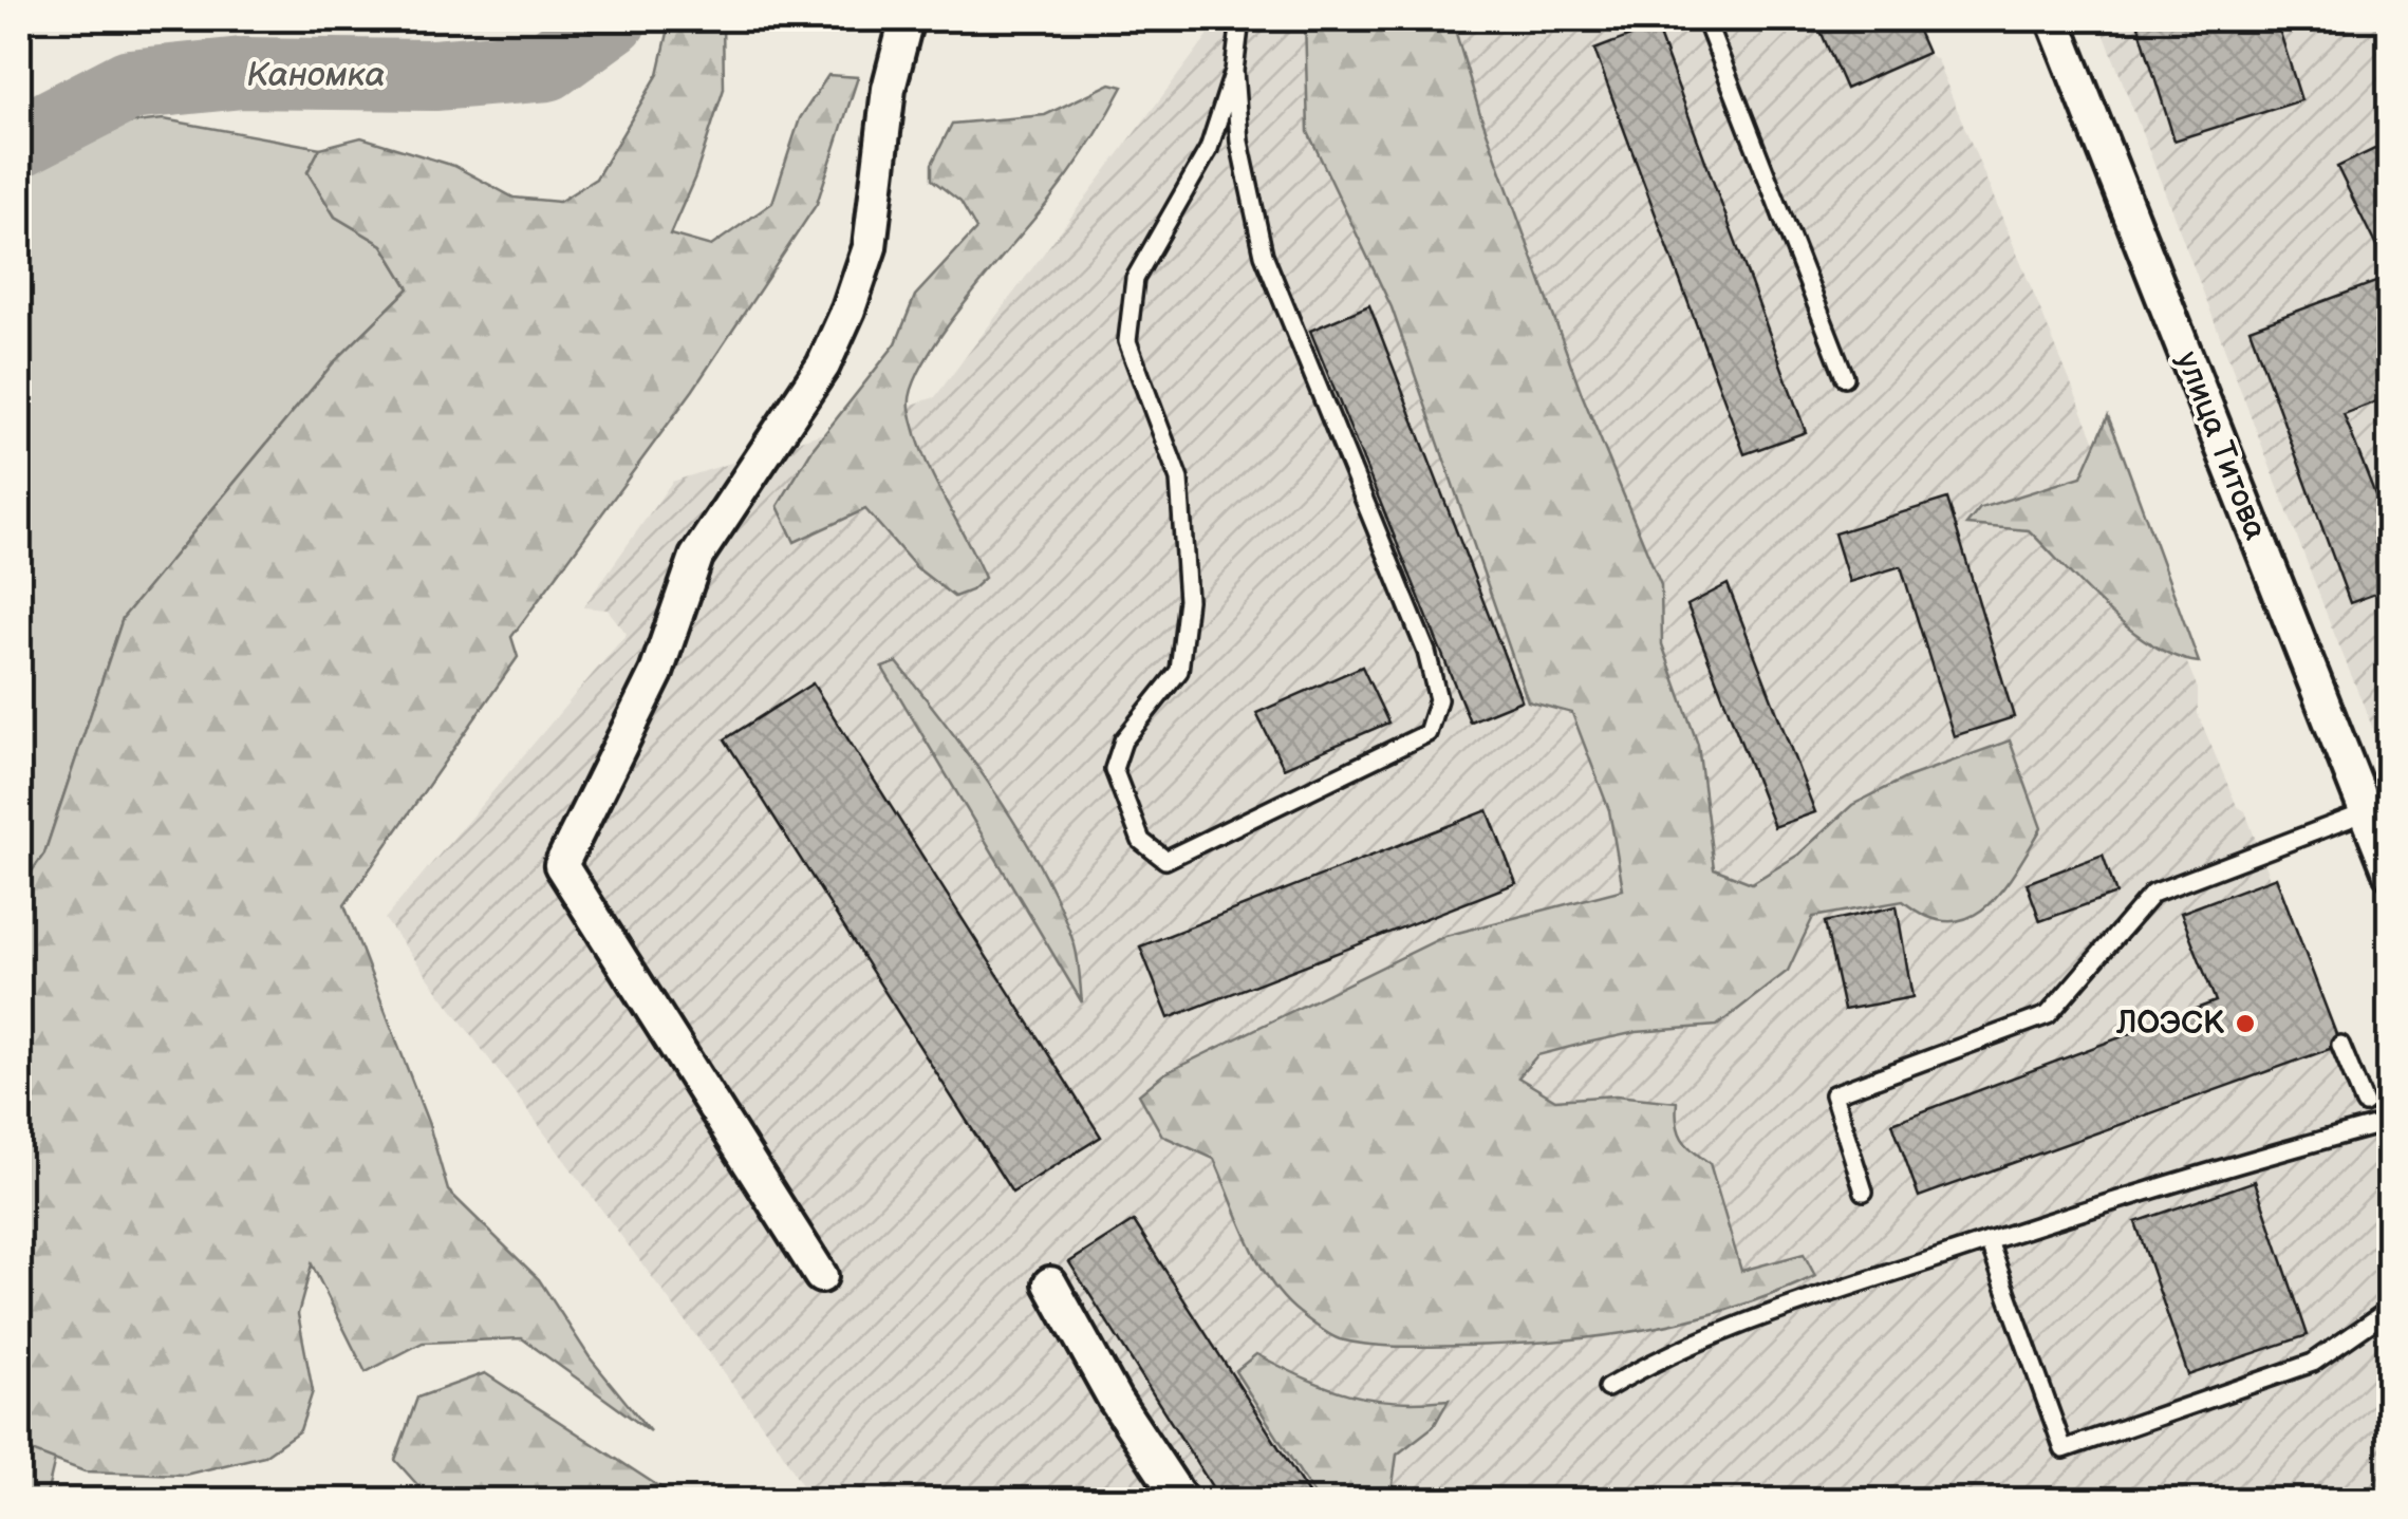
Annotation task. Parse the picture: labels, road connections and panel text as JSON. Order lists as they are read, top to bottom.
{
  "streets": {
    "street": ["улица Титова"]
  },
  "water": ["Каномка"],
  "places": ["ЛОЭСК"]
}
